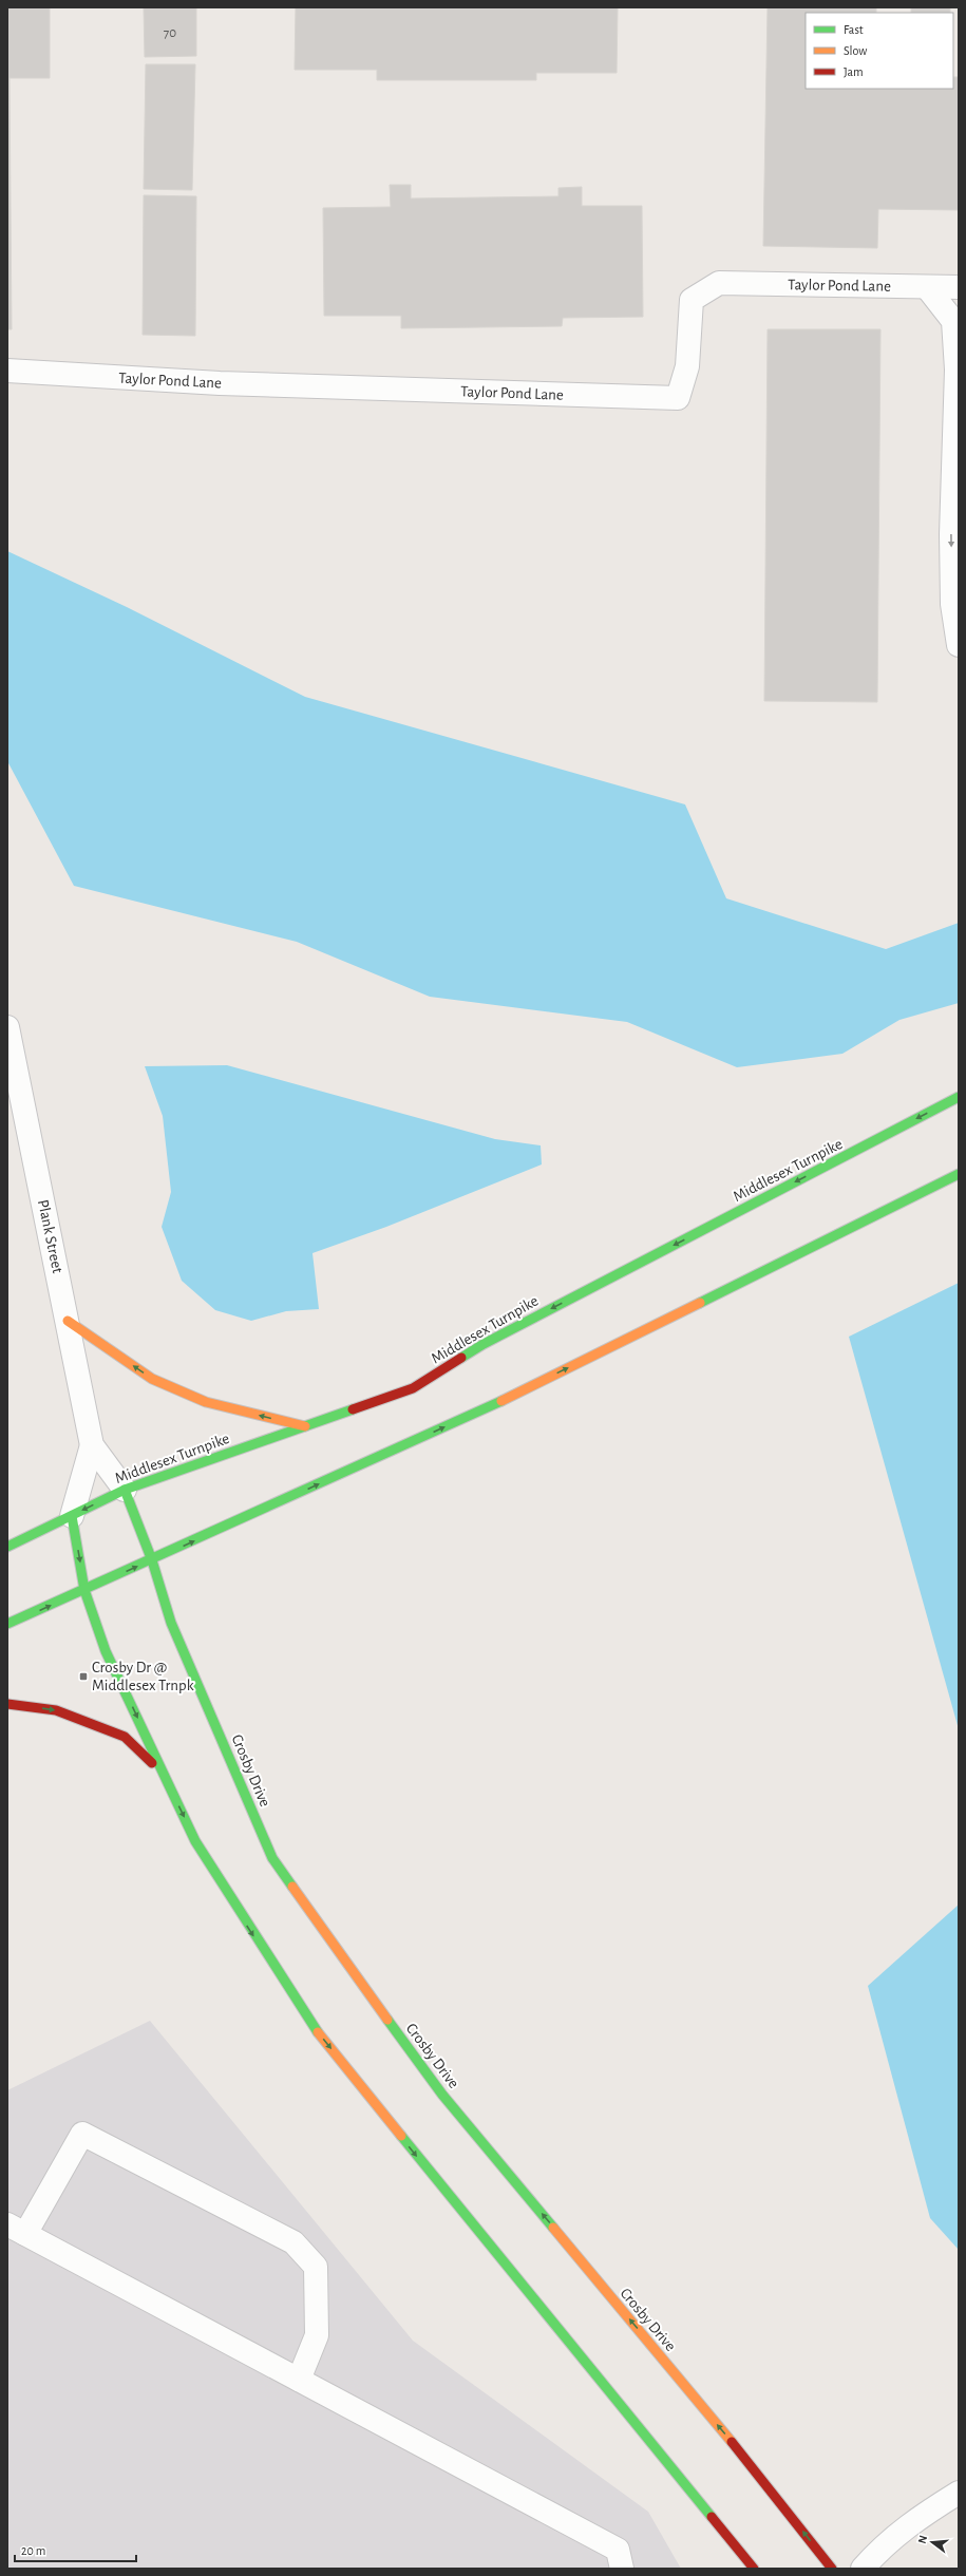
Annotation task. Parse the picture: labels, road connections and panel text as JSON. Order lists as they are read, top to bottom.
{
  "streets": {
    "main road": ["Middlesex Turnpike", "Crosby Drive"],
    "street": ["Taylor Pond Lane", "Plank Street"]
  },
  "crossings": [
    ["Middlesex Turnpike", "Plank Street"],
    ["Middlesex Turnpike", "Crosby Drive"],
    ["Plank Street", "Crosby Drive"]
  ],
  "places": {
    "transit": ["Crosby Dr @ Middlesex Trnpk"]
  },
  "house_numbers": ["70"],
  "legend": ["Fast", "Slow", "Jam"],
  "scale_bar": "20 m",
  "north": "left"
}
